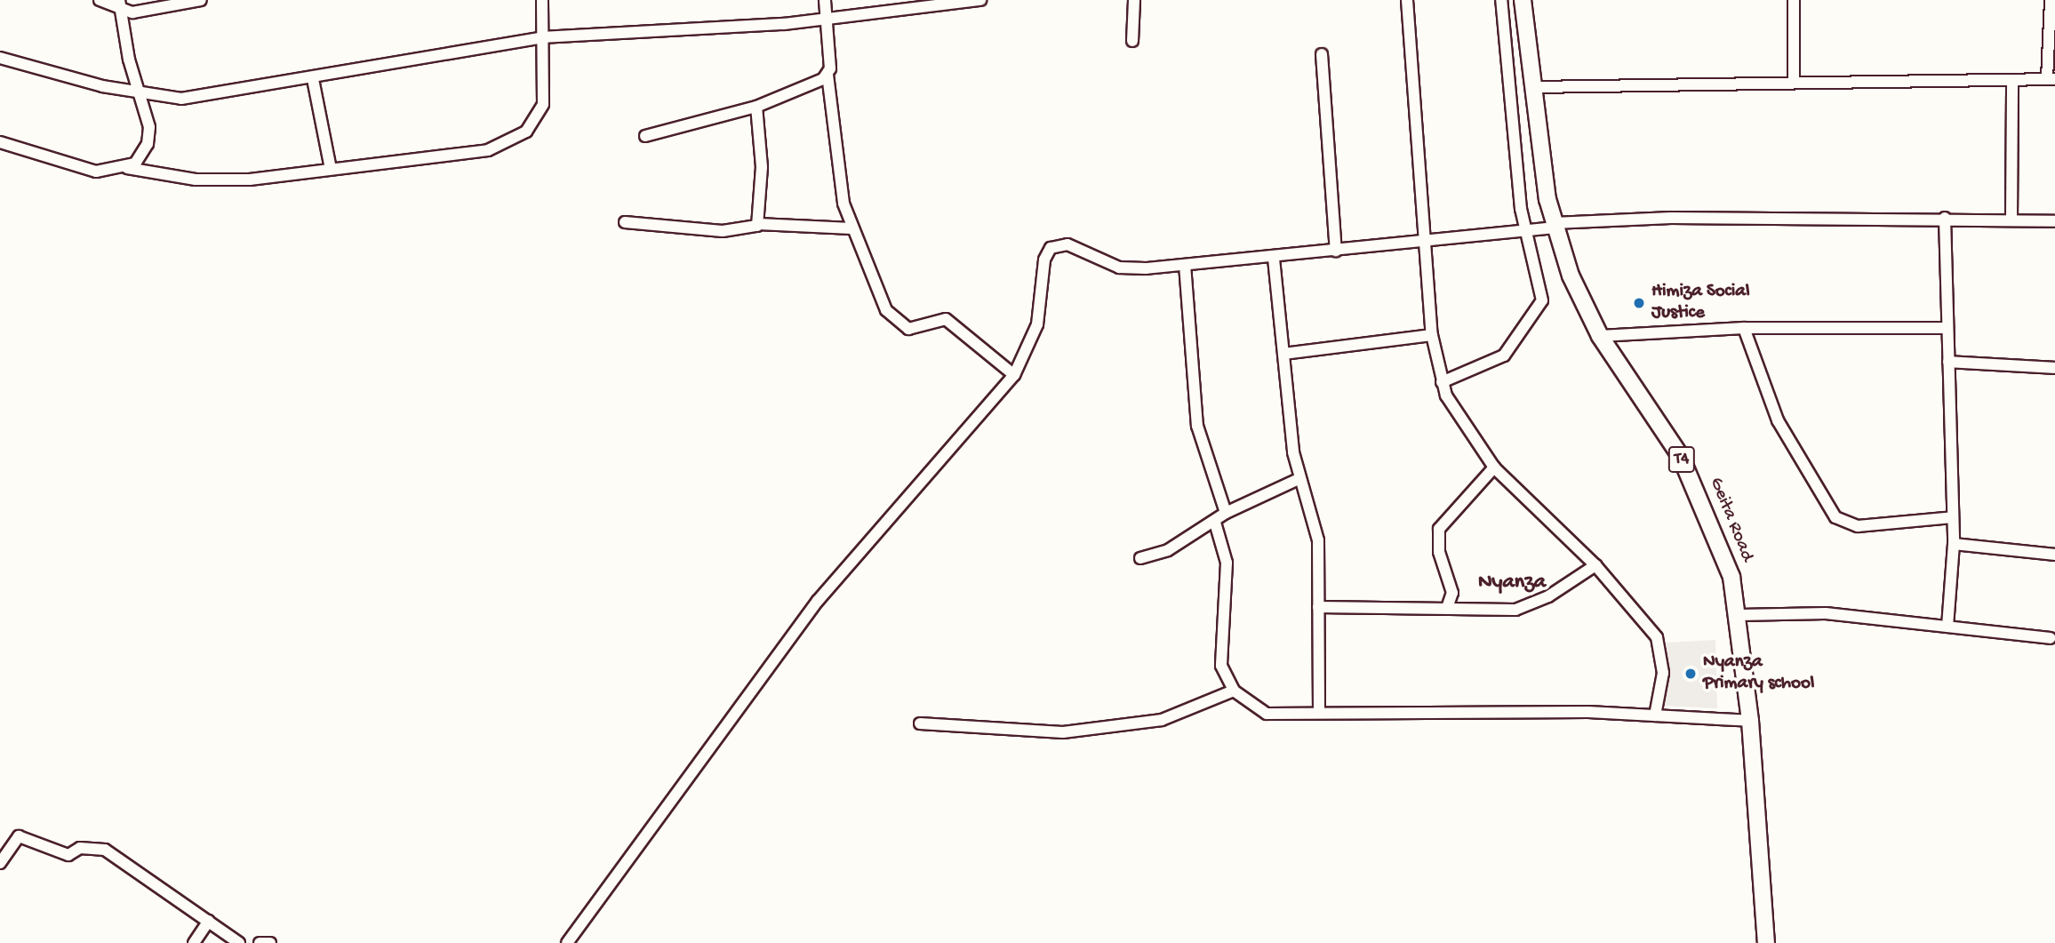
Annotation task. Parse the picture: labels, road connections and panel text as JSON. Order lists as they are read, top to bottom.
{
  "streets": {
    "highway": ["T4", "Geita Road"]
  },
  "districts": ["Nyanza"],
  "places": ["Himiza Social Justice", "Nyanza Primary school"]
}
